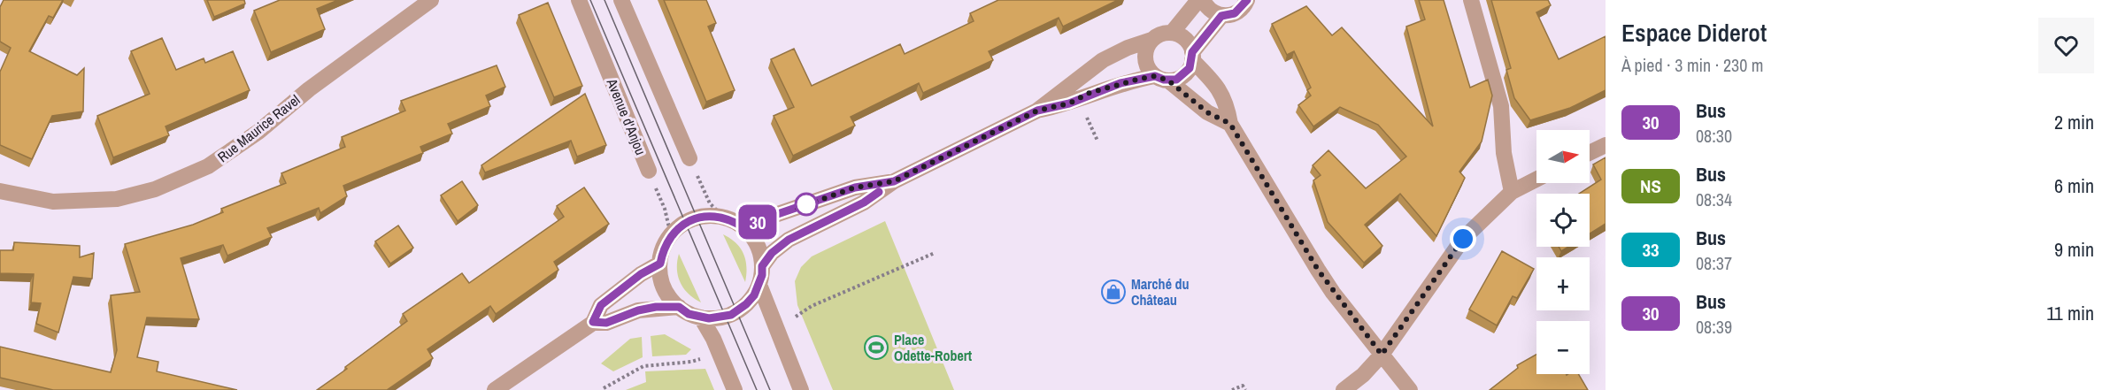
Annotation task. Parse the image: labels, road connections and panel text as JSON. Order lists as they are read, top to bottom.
{
  "streets": {
    "street": ["Avenue d'Anjou", "Rue Maurice Ravel"]
  },
  "places": {
    "shop": ["Marché du Château"],
    "sports": ["Place Odette-Robert"]
  },
  "lines": ["bus line 30"],
  "north": "right",
  "page": {
    "on_map": "30",
    "heading": ["Espace Diderot", "À pied · 3 min · 230 m"],
    "list": [
      {
        "mark": "30",
        "name": "Bus",
        "note": "08:30",
        "value": "2 min"
      },
      {
        "mark": "NS",
        "name": "Bus",
        "note": "08:34",
        "value": "6 min"
      },
      {
        "mark": "33",
        "name": "Bus",
        "note": "08:37",
        "value": "9 min"
      },
      {
        "mark": "30",
        "name": "Bus",
        "note": "08:39",
        "value": "11 min"
      }
    ],
    "map_buttons": ["+", "−"]
  }
}
